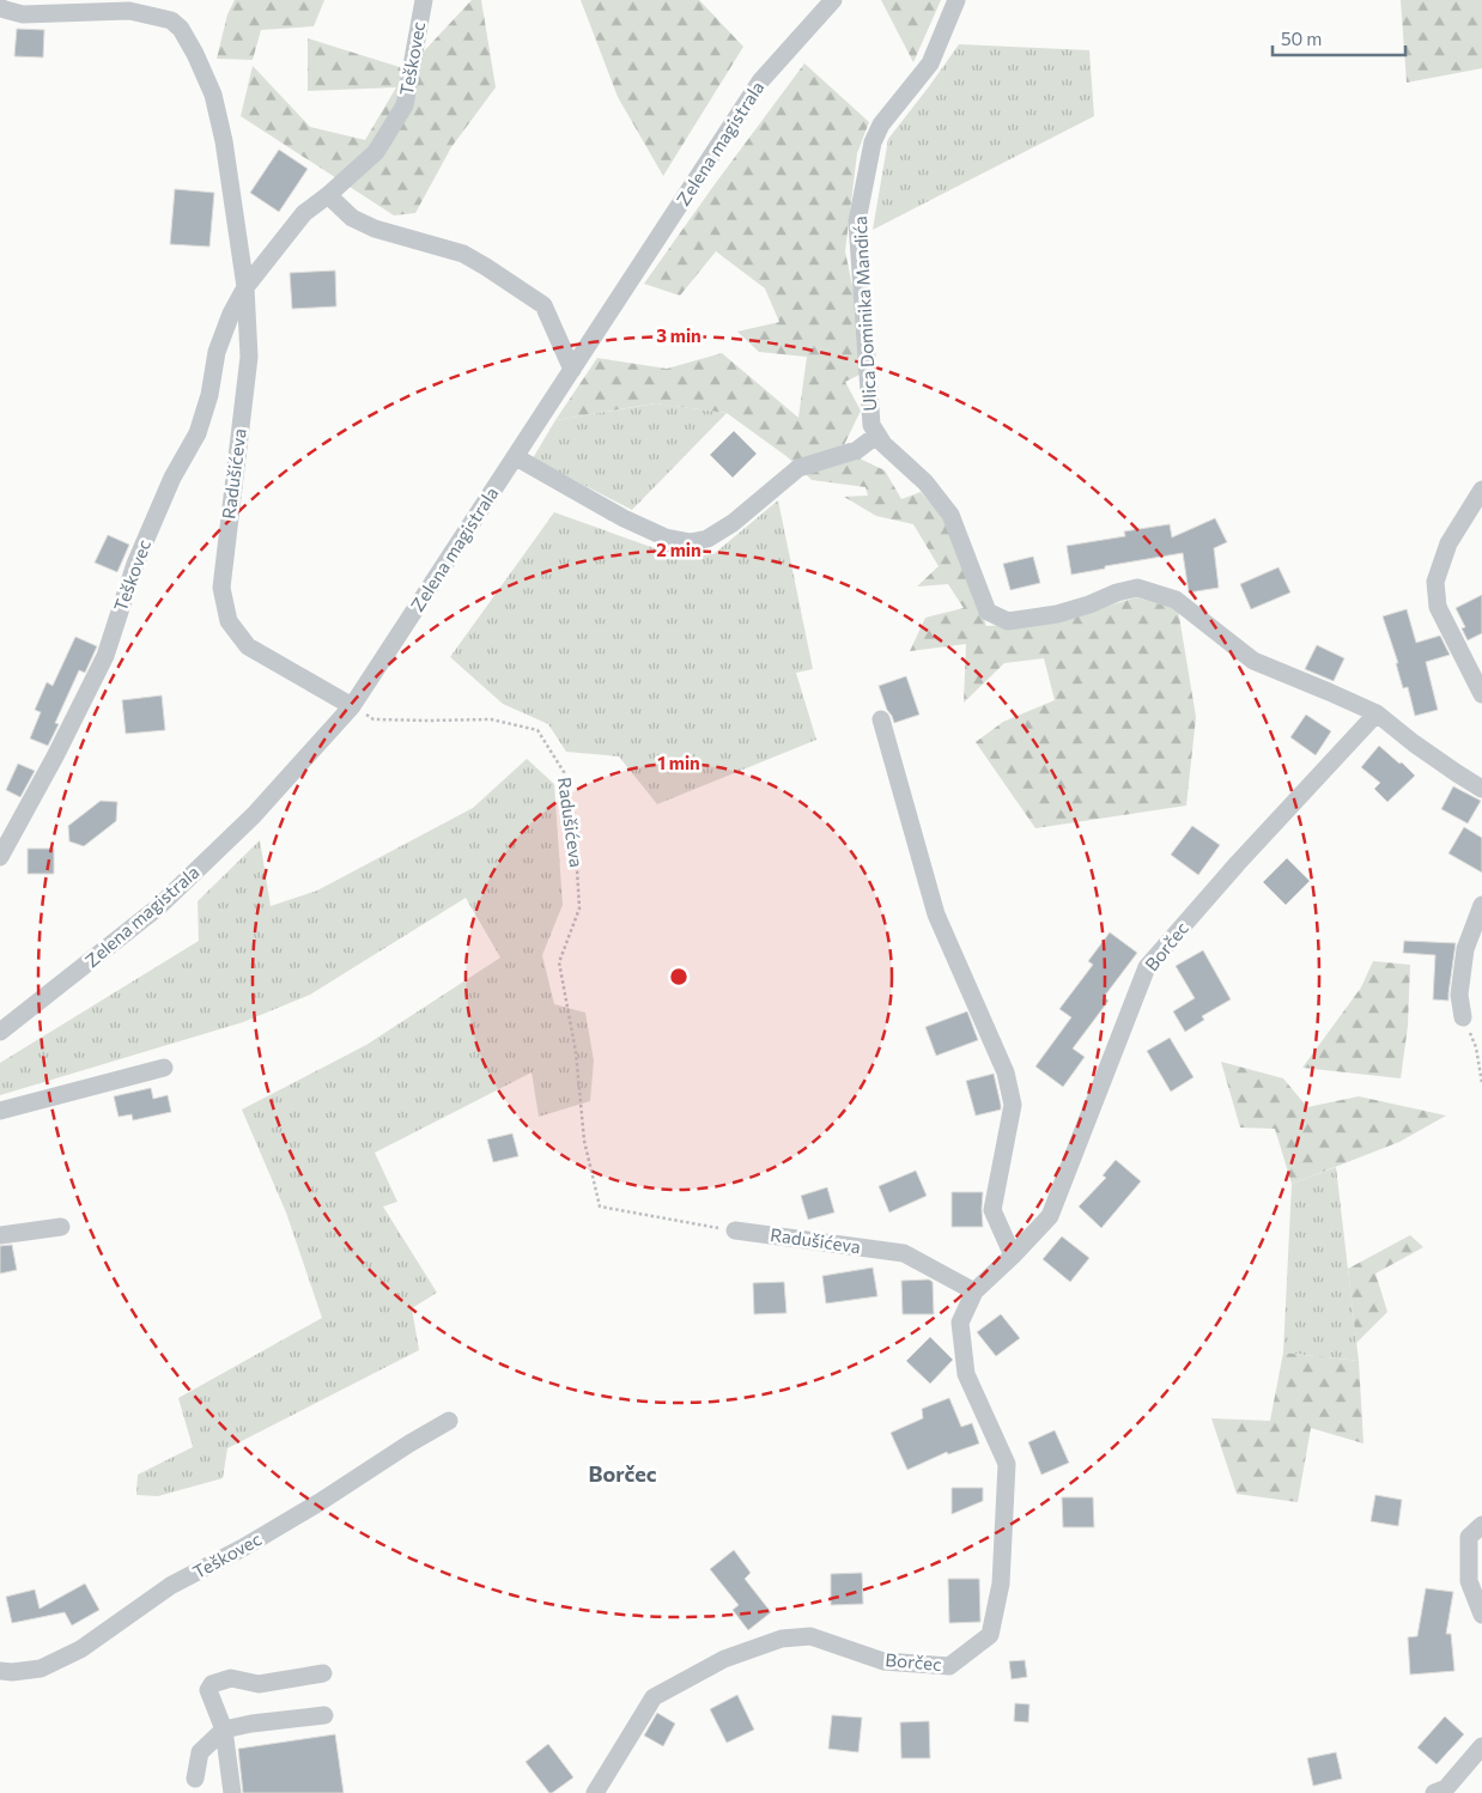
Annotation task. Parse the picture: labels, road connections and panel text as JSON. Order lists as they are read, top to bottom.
{
  "streets": {
    "street": [
      "Teškovec",
      "Zelena magistrala",
      "Ulica Dominika Mandića",
      "Radušićeva",
      "Borčec"
    ]
  },
  "crossings": [
    ["Teškovec", "Radušićeva"],
    ["Zelena magistrala", "Ulica Dominika Mandića"],
    ["Zelena magistrala", "Radušićeva"],
    ["Ulica Dominika Mandića", "Borčec"],
    ["Radušićeva", "Borčec"]
  ],
  "districts": ["Borčec"],
  "scale_bar": "50 m",
  "rings": ["3 min", "2 min", "1 min"]
}
